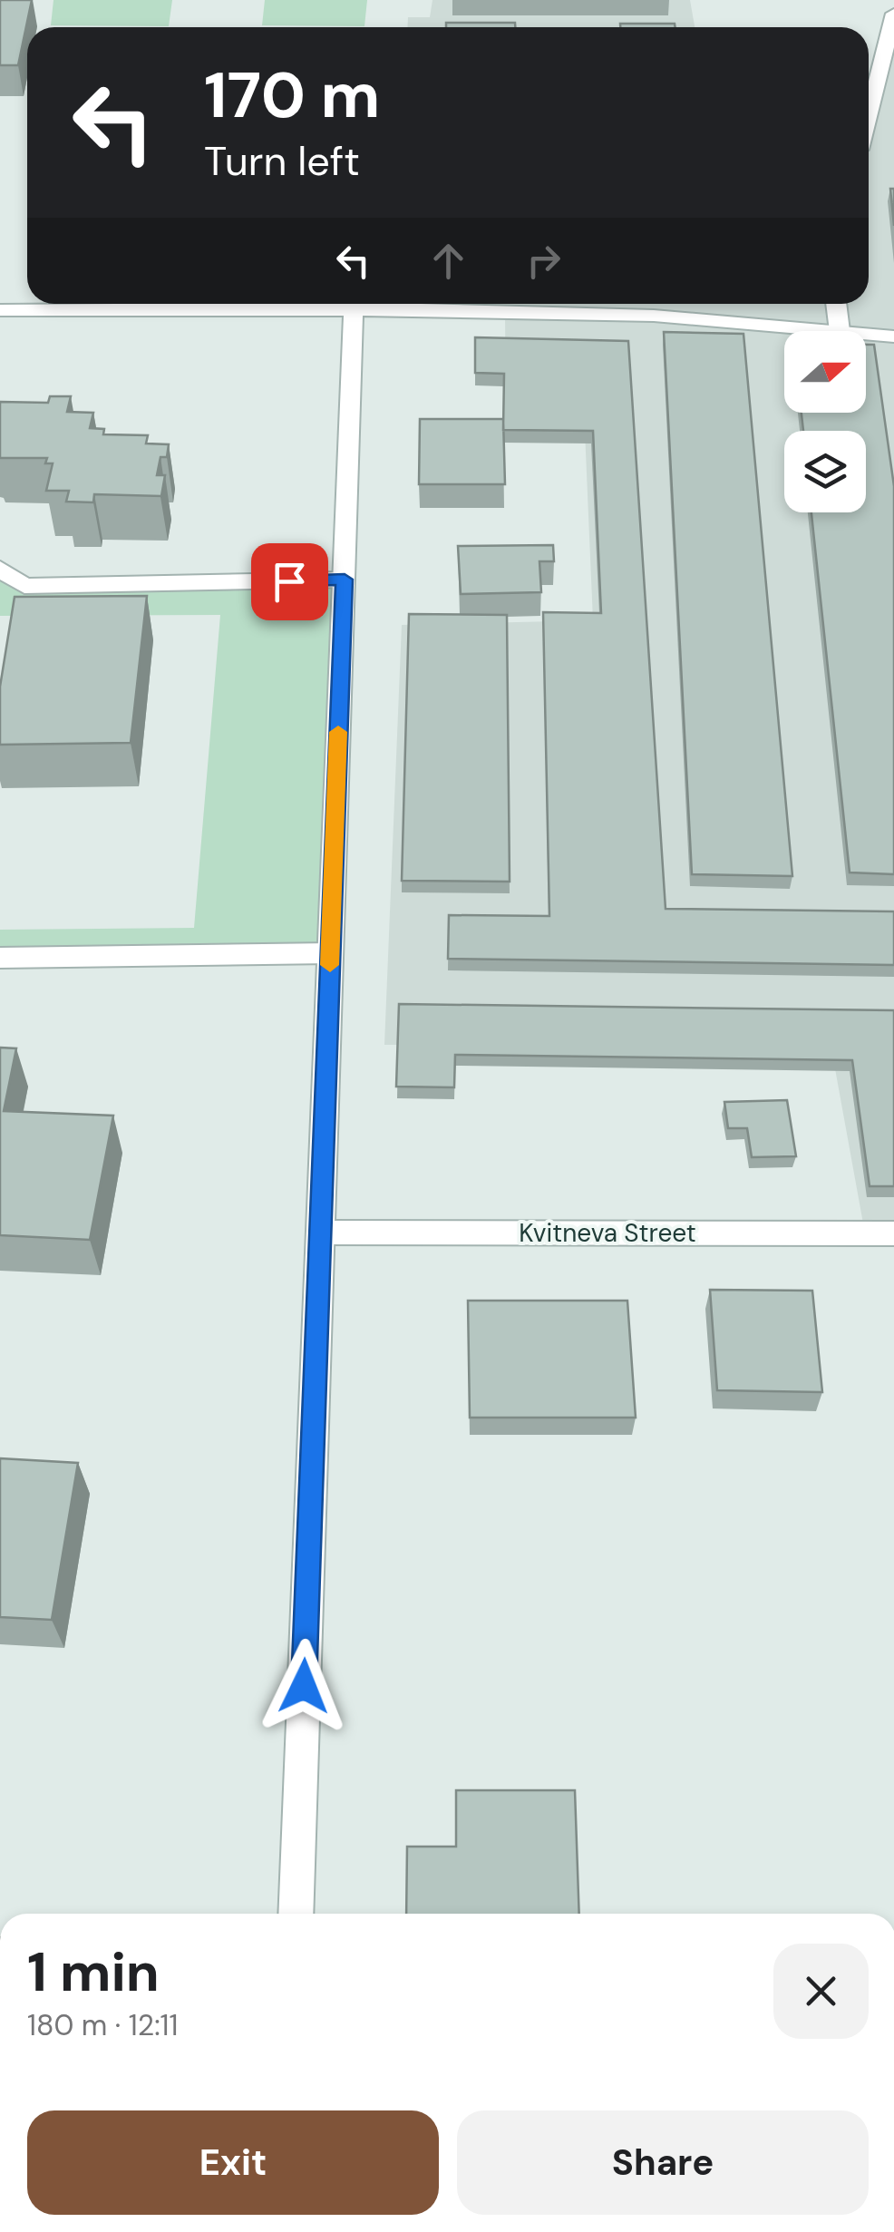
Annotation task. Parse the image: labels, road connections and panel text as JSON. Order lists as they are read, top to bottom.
{
  "streets": {
    "street": ["Kvitneva Street"]
  },
  "north": "right",
  "page": {
    "turn": ["170 m", "Turn left"],
    "heading": ["1 min", "180 m · 12:11"],
    "buttons": ["Exit", "Share"]
  }
}
